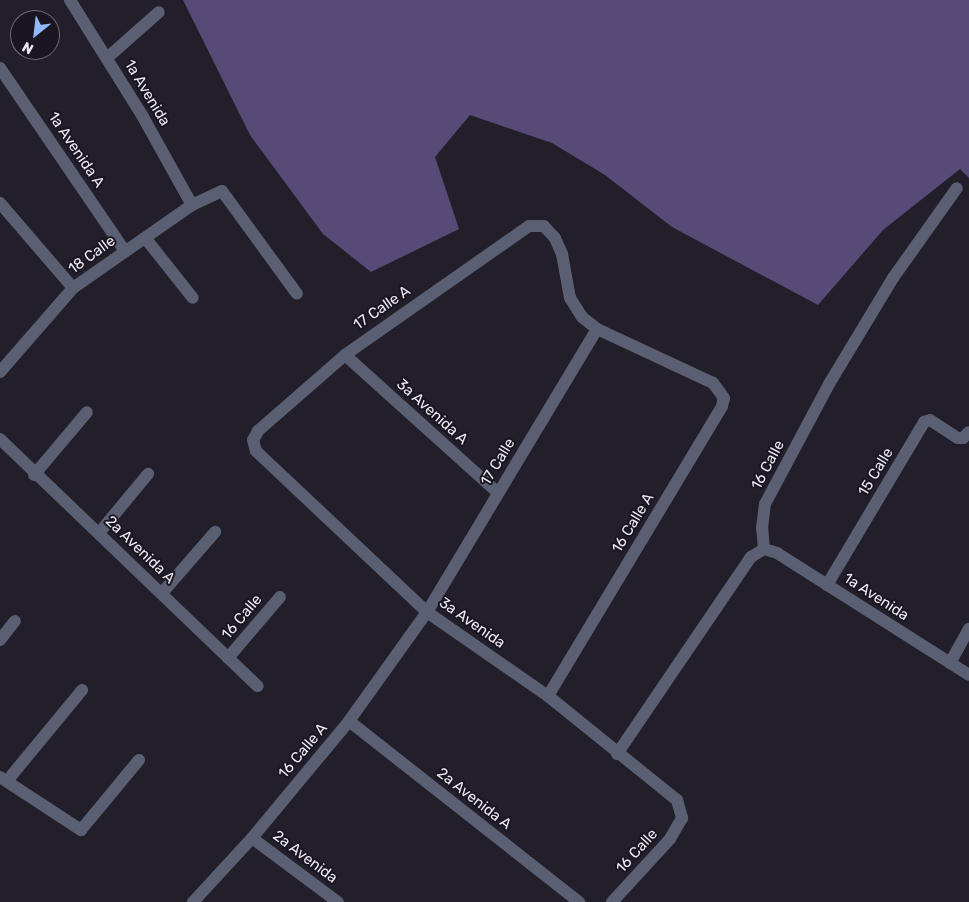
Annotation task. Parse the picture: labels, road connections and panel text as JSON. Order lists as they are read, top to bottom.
{
  "streets": {
    "street": [
      "1a Avenida",
      "1a Avenida A",
      "18 Calle",
      "17 Calle A",
      "3a Avenida A",
      "17 Calle",
      "16 Calle",
      "15 Calle",
      "16 Calle A",
      "2a Avenida A",
      "3a Avenida",
      "2a Avenida"
    ]
  },
  "crossings": [
    ["1a Avenida", "18 Calle"],
    ["1a Avenida", "16 Calle"],
    ["1a Avenida", "15 Calle"],
    ["1a Avenida A", "18 Calle"],
    ["17 Calle A", "3a Avenida A"],
    ["17 Calle A", "17 Calle"],
    ["17 Calle A", "16 Calle A"],
    ["17 Calle A", "3a Avenida"],
    ["3a Avenida A", "17 Calle"],
    ["17 Calle", "16 Calle A"],
    ["17 Calle", "3a Avenida"],
    ["16 Calle", "2a Avenida A"],
    ["16 Calle", "3a Avenida"],
    ["16 Calle A", "2a Avenida A"],
    ["16 Calle A", "3a Avenida"],
    ["16 Calle A", "2a Avenida"]
  ],
  "north": "bottom left"
}
